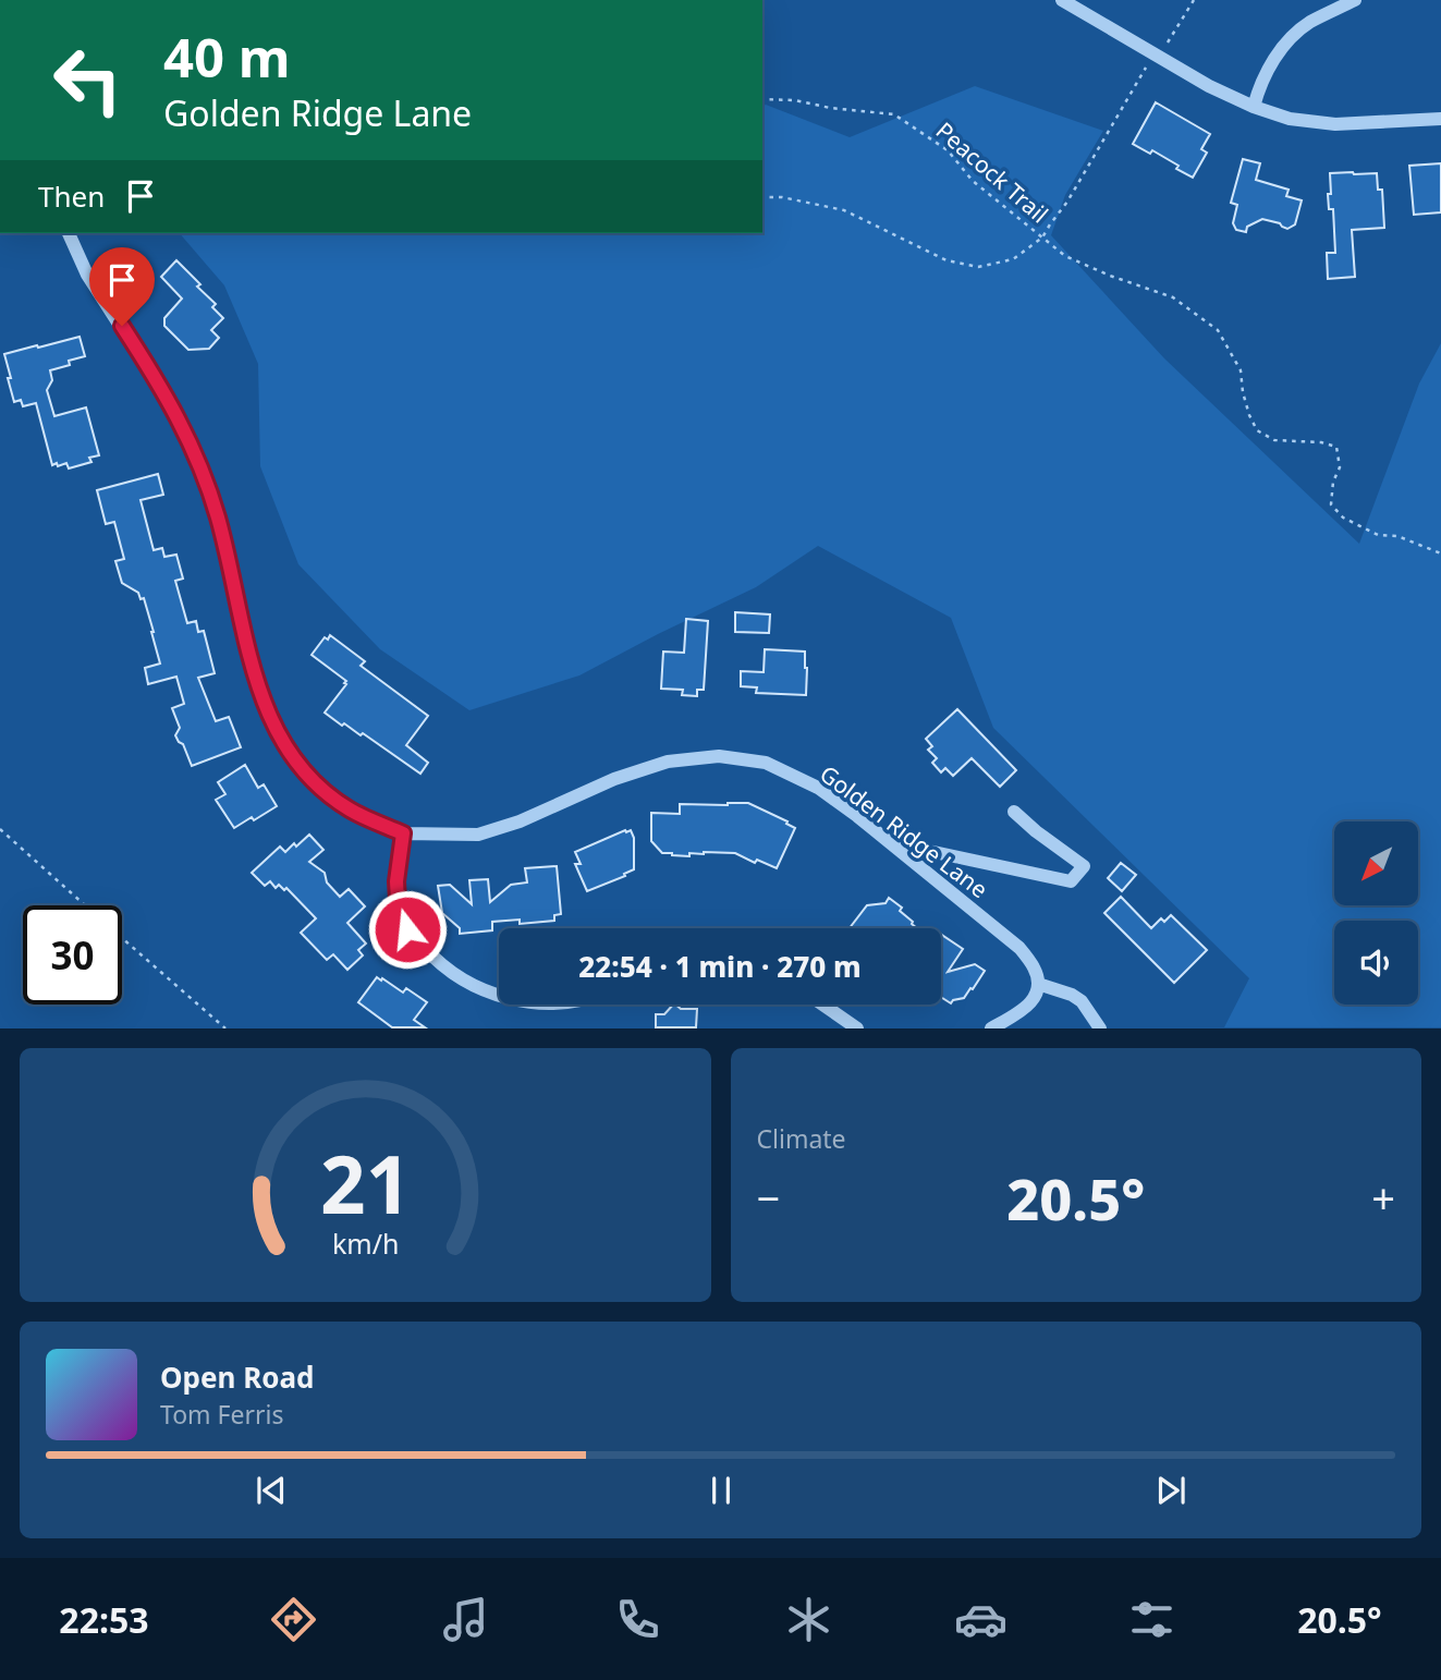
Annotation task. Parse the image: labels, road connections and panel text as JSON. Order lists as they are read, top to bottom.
{
  "streets": {
    "street": ["Golden Ridge Lane"],
    "path": ["Peacock Trail"]
  },
  "north": "bottom left",
  "page": {
    "turn": ["40 m", "Golden Ridge Lane"],
    "then": "Then",
    "limit": "30",
    "trip": "22:54 · 1 min · 270 m",
    "tile": "Climate",
    "heat": ["−", "20.5°", "+"],
    "song": ["Open Road", "Tom Ferris"],
    "tabs": ["22:53", "20.5°"],
    "gauge": ["21", "km/h"]
  }
}
